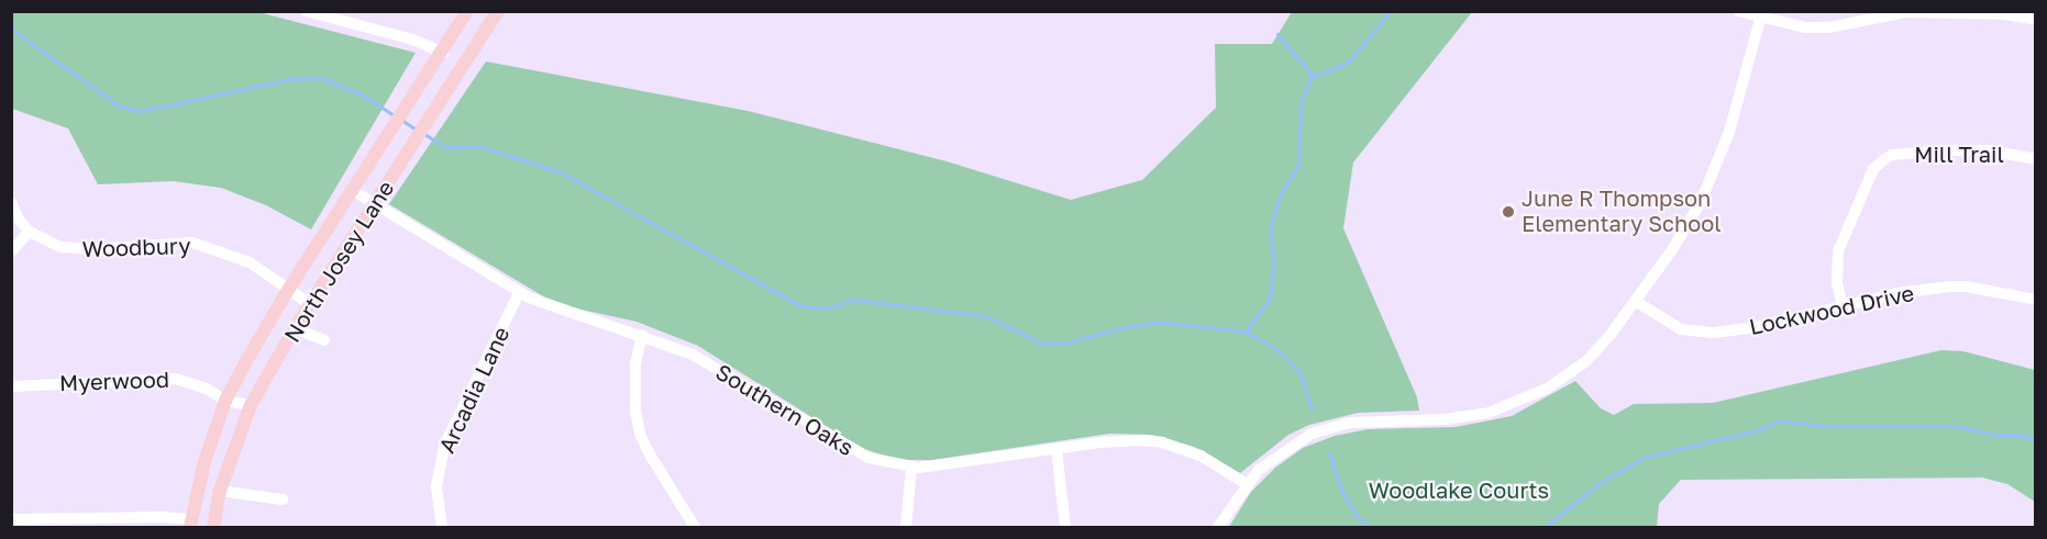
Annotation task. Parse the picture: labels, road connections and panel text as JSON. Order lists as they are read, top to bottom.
{
  "streets": {
    "main road": ["North Josey Lane"],
    "street": [
      "Mill Trail",
      "Woodbury",
      "Lockwood Drive",
      "Myerwood",
      "Arcadia Lane",
      "Southern Oaks"
    ]
  },
  "crossings": [
    ["Mill Trail", "Lockwood Drive"],
    ["Woodbury", "North Josey Lane"],
    ["North Josey Lane", "Myerwood"],
    ["North Josey Lane", "Southern Oaks"],
    ["Arcadia Lane", "Southern Oaks"]
  ],
  "parks": ["Woodlake Courts"],
  "places": ["June R Thompson Elementary School"]
}
